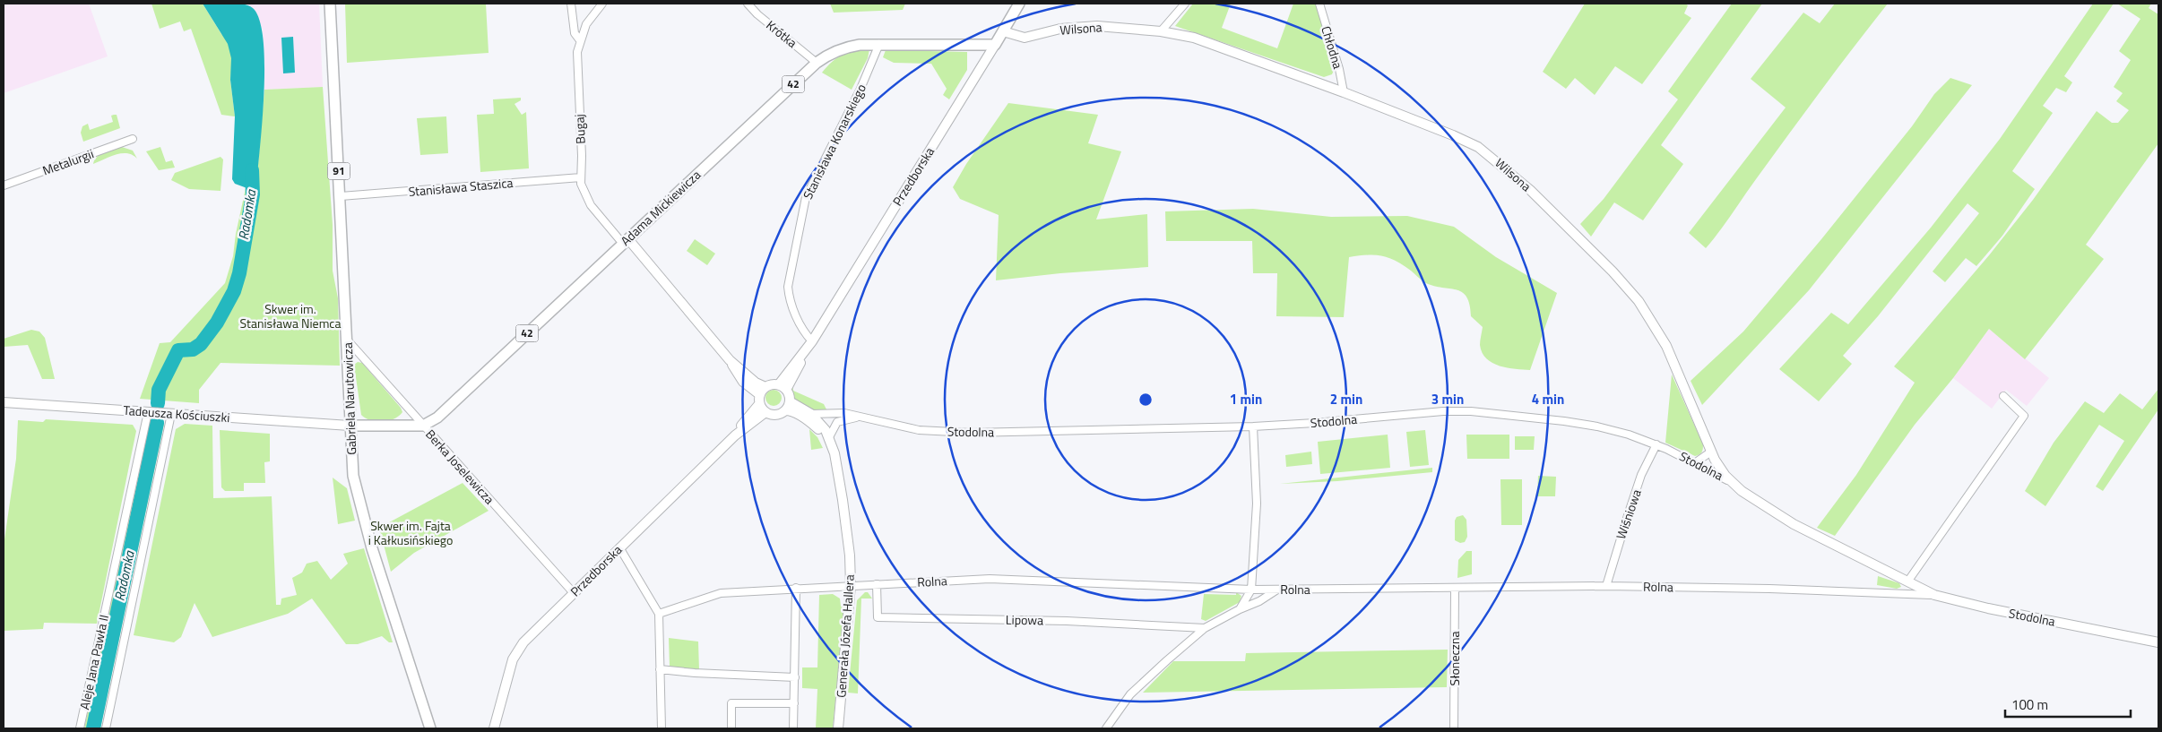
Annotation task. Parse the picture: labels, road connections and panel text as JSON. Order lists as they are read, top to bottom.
{
  "streets": {
    "main road": [
      "42",
      "91",
      "Przedborska",
      "Adama Mickiewicza",
      "Gabriela Narutowicza"
    ],
    "street": [
      "Wilsona",
      "Krótka",
      "Chłodna",
      "Bugaj",
      "Stanisława Konarskiego",
      "Metalurgii",
      "Stanisława Staszica",
      "Tadeusza Kościuszki",
      "Stodolna",
      "Berka Joselewicza",
      "Wiśniowa",
      "Rolna",
      "Lipowa",
      "Generała Józefa Hallera",
      "Słoneczna",
      "Aleje Jana Pawła II"
    ]
  },
  "crossings": [
    ["Wilsona", "Chłodna"],
    ["Wilsona", "Przedborska"],
    ["Wilsona", "Stodolna"],
    ["Krótka", "Adama Mickiewicza"],
    ["Bugaj", "Przedborska"],
    ["Bugaj", "Stanisława Staszica"],
    ["Bugaj", "Adama Mickiewicza"],
    ["Bugaj", "Generała Józefa Hallera"],
    ["Stanisława Konarskiego", "Przedborska"],
    ["Stanisława Konarskiego", "Adama Mickiewicza"],
    ["Przedborska", "Adama Mickiewicza"],
    ["Przedborska", "Berka Joselewicza"],
    ["Przedborska", "Generała Józefa Hallera"],
    ["Stanisława Staszica", "Gabriela Narutowicza"],
    ["Adama Mickiewicza", "Berka Joselewicza"],
    ["Gabriela Narutowicza", "Tadeusza Kościuszki"],
    ["Gabriela Narutowicza", "Berka Joselewicza"],
    ["Tadeusza Kościuszki", "Aleje Jana Pawła II"],
    ["Stodolna", "Wiśniowa"],
    ["Stodolna", "Rolna"],
    ["Stodolna", "Generała Józefa Hallera"],
    ["Wiśniowa", "Rolna"],
    ["Rolna", "Lipowa"],
    ["Rolna", "Generała Józefa Hallera"],
    ["Rolna", "Słoneczna"]
  ],
  "water": ["Radomka"],
  "parks": ["Skwer im. Stanisława Niemca", "Skwer im. Fajta i Kałkusińskiego"],
  "scale_bar": "100 m",
  "rings": [
    "1 min",
    "2 min",
    "3 min",
    "4 min"
  ]
}
